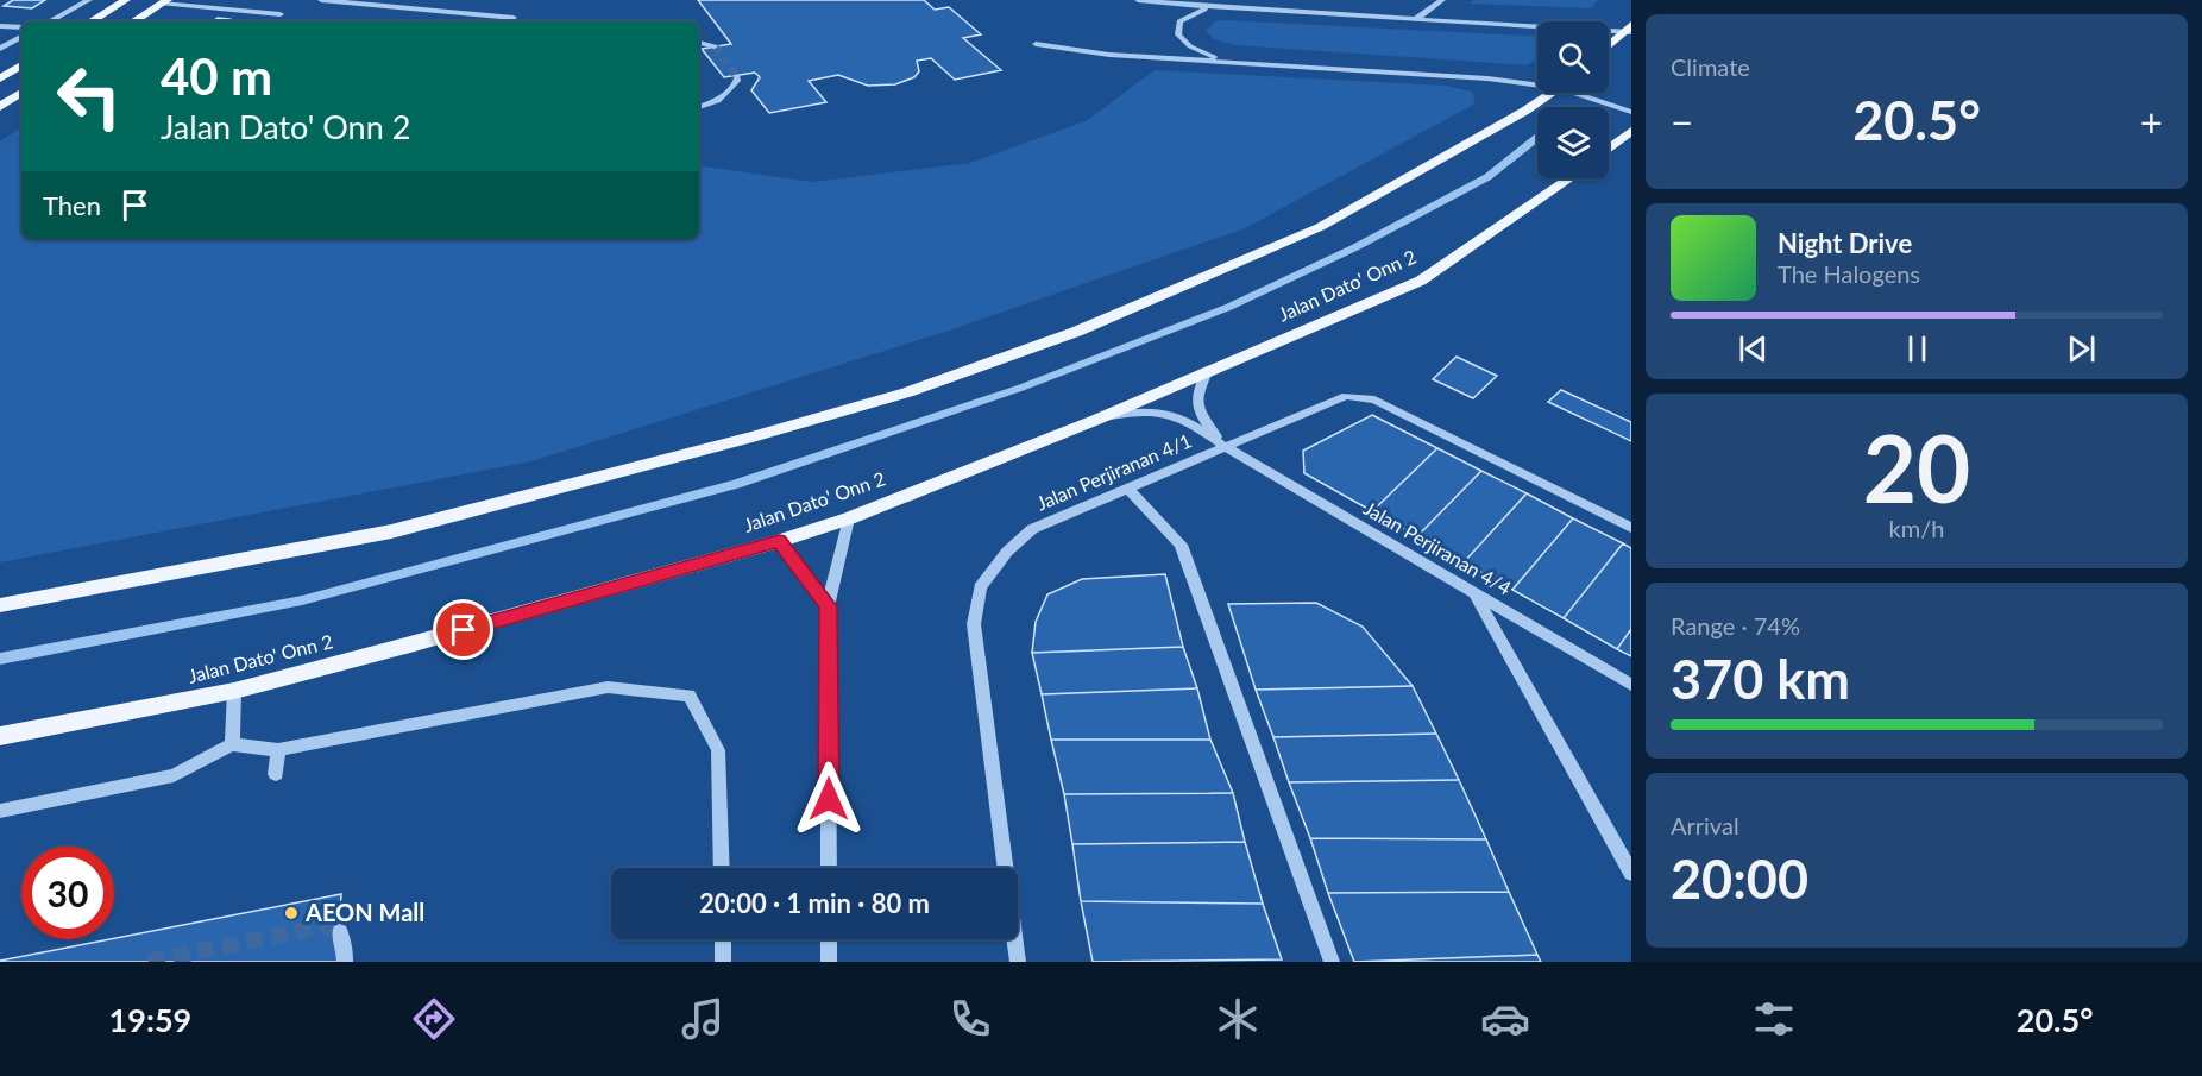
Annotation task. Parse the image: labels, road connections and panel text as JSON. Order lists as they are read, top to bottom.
{
  "streets": {
    "main road": ["Jalan Dato' Onn 2"],
    "street": ["Jalan Perjiranan 4/1", "Jalan Perjiranan 4/4"]
  },
  "crossings": [
    ["Jalan Dato' Onn 2", "Jalan Perjiranan 4/4"],
    ["Jalan Perjiranan 4/1", "Jalan Perjiranan 4/4"]
  ],
  "places": ["AEON Mall"],
  "page": {
    "tile": [
      "Climate",
      ["20", "km/h"],
      ["Range · 74%", "370 km"],
      ["Arrival", "20:00"]
    ],
    "turn": ["40 m", "Jalan Dato' Onn 2"],
    "heat": ["−", "20.5°", "+"],
    "then": "Then",
    "song": ["Night Drive", "The Halogens"],
    "limit": "30",
    "trip": "20:00 · 1 min · 80 m",
    "tabs": ["19:59", "20.5°"]
  }
}
